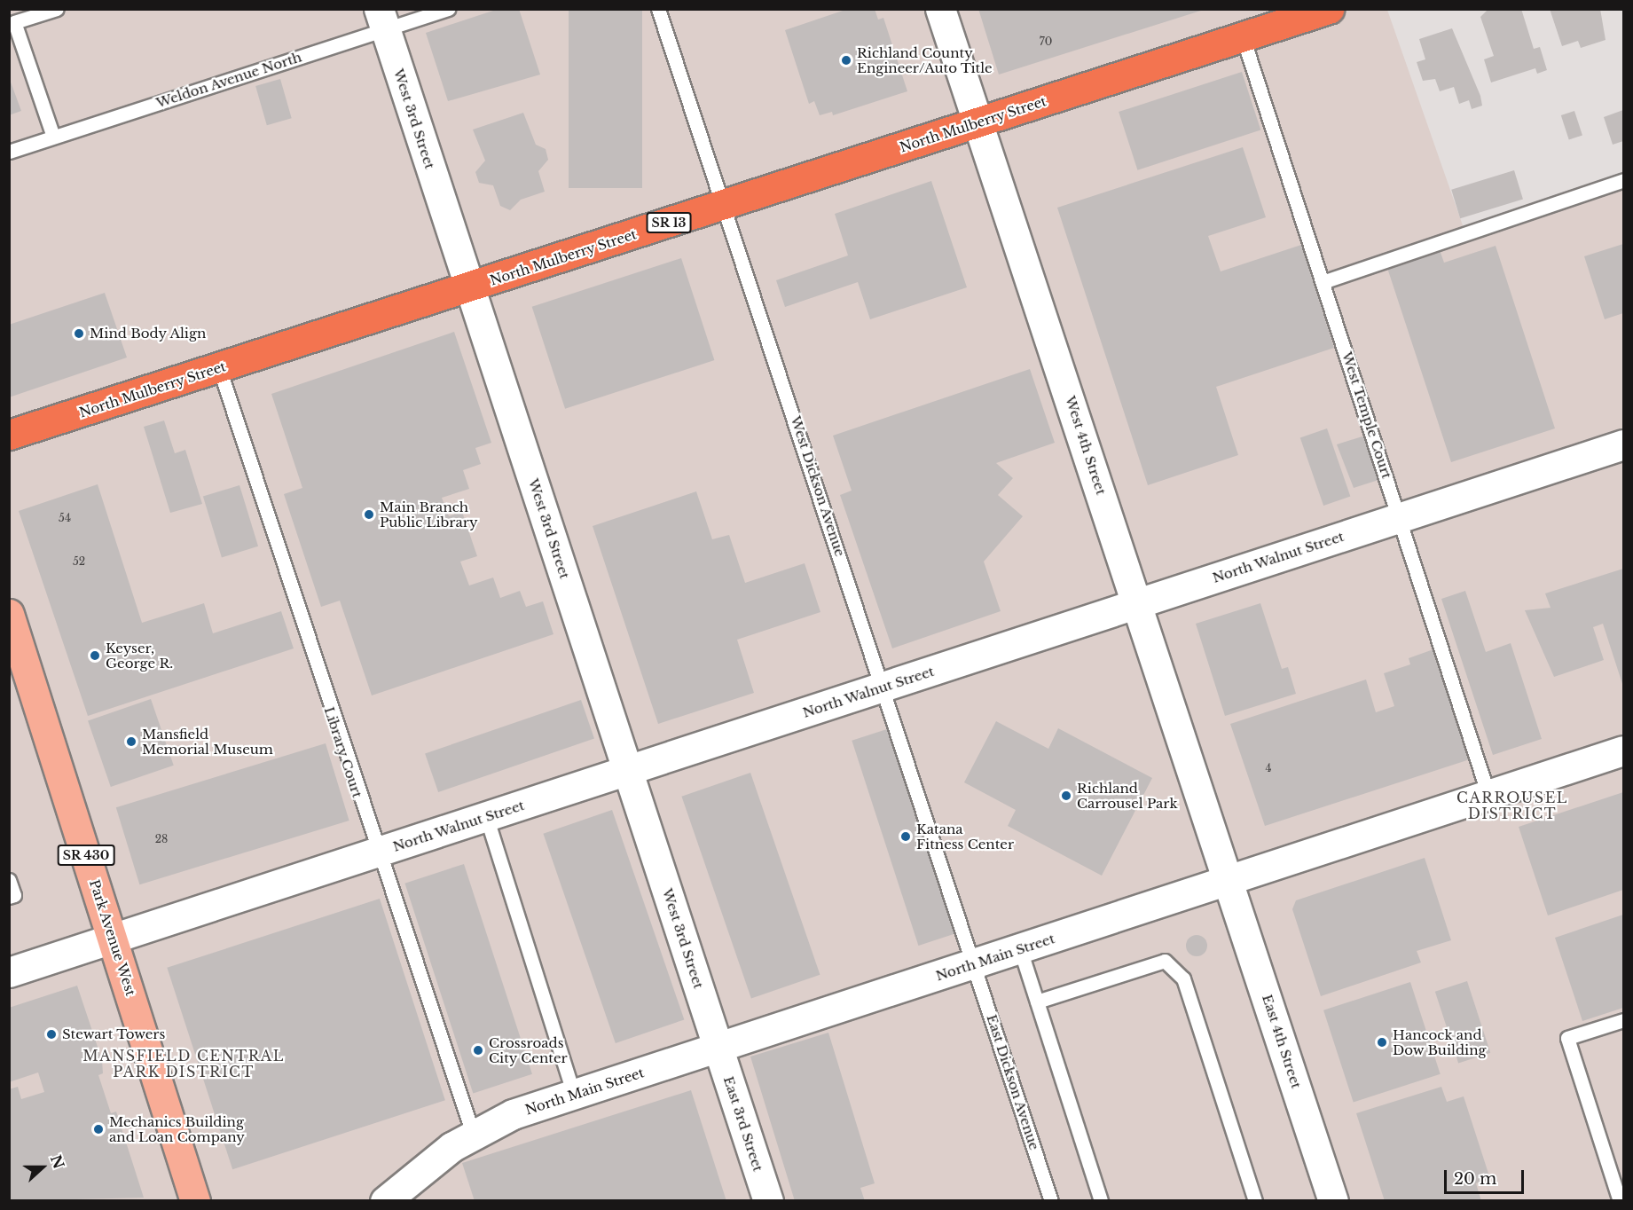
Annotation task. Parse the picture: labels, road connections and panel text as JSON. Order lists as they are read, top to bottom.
{
  "streets": {
    "highway": ["North Mulberry Street", "SR 13"],
    "main road": ["SR 430", "Park Avenue West"],
    "street": [
      "West 3rd Street",
      "West 4th Street",
      "North Walnut Street",
      "North Main Street",
      "East 4th Street",
      "East 3rd Street"
    ],
    "lane": [
      "Weldon Avenue North",
      "West Temple Court",
      "West Dickson Avenue",
      "Library Court",
      "East Dickson Avenue"
    ]
  },
  "crossings": [
    ["Weldon Avenue North", "West 3rd Street"],
    ["West 3rd Street", "North Mulberry Street"],
    ["West 3rd Street", "North Walnut Street"],
    ["West 3rd Street", "North Main Street"],
    ["West 3rd Street", "East 3rd Street"],
    ["North Mulberry Street", "West Temple Court"],
    ["North Mulberry Street", "West 4th Street"],
    ["North Mulberry Street", "West Dickson Avenue"],
    ["North Mulberry Street", "Library Court"],
    ["West Temple Court", "North Walnut Street"],
    ["West Temple Court", "North Main Street"],
    ["West 4th Street", "North Walnut Street"],
    ["West 4th Street", "North Main Street"],
    ["West 4th Street", "East 4th Street"],
    ["West Dickson Avenue", "North Walnut Street"],
    ["West Dickson Avenue", "North Main Street"],
    ["West Dickson Avenue", "East Dickson Avenue"],
    ["North Walnut Street", "Library Court"],
    ["North Walnut Street", "Park Avenue West"],
    ["Library Court", "North Main Street"],
    ["North Main Street", "East 4th Street"],
    ["North Main Street", "East Dickson Avenue"],
    ["North Main Street", "East 3rd Street"]
  ],
  "districts": ["CARROUSEL DISTRICT", "MANSFIELD CENTRAL PARK DISTRICT"],
  "places": [
    "Richland County Engineer/Auto Title",
    "Mind Body Align",
    "Main Branch Public Library",
    "Keyser, George R.",
    "Mansfield Memorial Museum",
    "Richland Carrousel Park",
    "Katana Fitness Center",
    "Stewart Towers",
    "Hancock and Dow Building",
    "Crossroads City Center",
    "Mechanics Building and Loan Company"
  ],
  "house_numbers": [
    "70",
    "54",
    "52",
    "4",
    "28"
  ],
  "scale_bar": "20 m",
  "north": "right"
}
